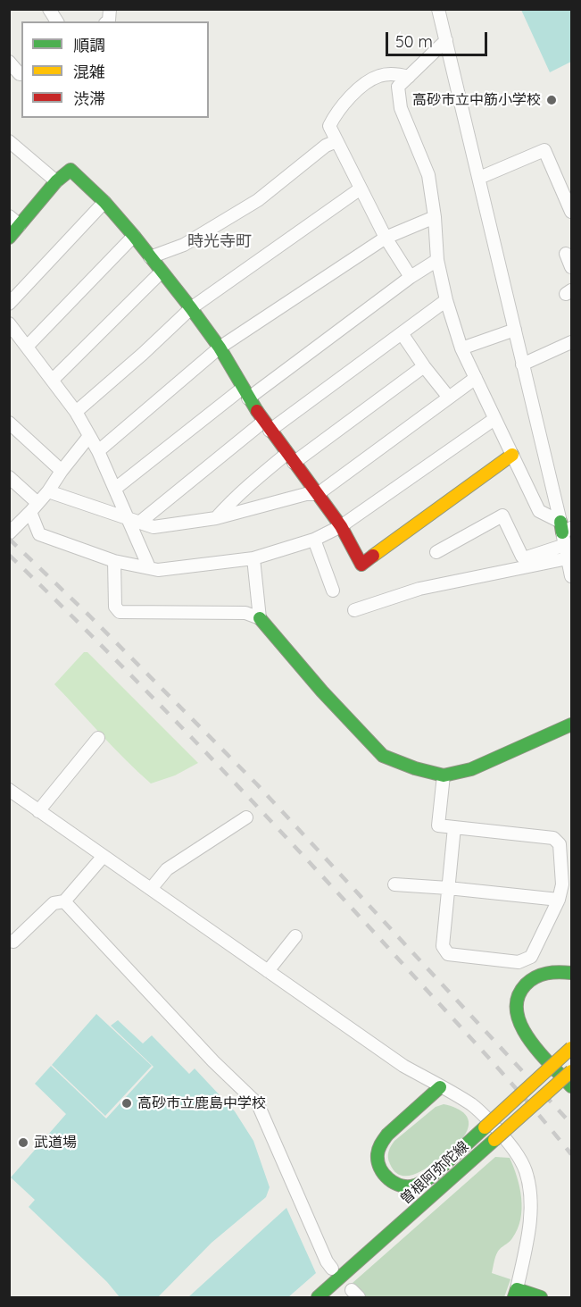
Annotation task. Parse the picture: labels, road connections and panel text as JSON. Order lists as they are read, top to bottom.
{
  "streets": {
    "street": ["曽根阿弥陀線"]
  },
  "districts": ["時光寺町"],
  "places": ["高砂市立中筋小学校", "高砂市立鹿島中学校", "武道場"],
  "legend": ["順調", "混雑", "渋滞"],
  "scale_bar": "50 m"
}
